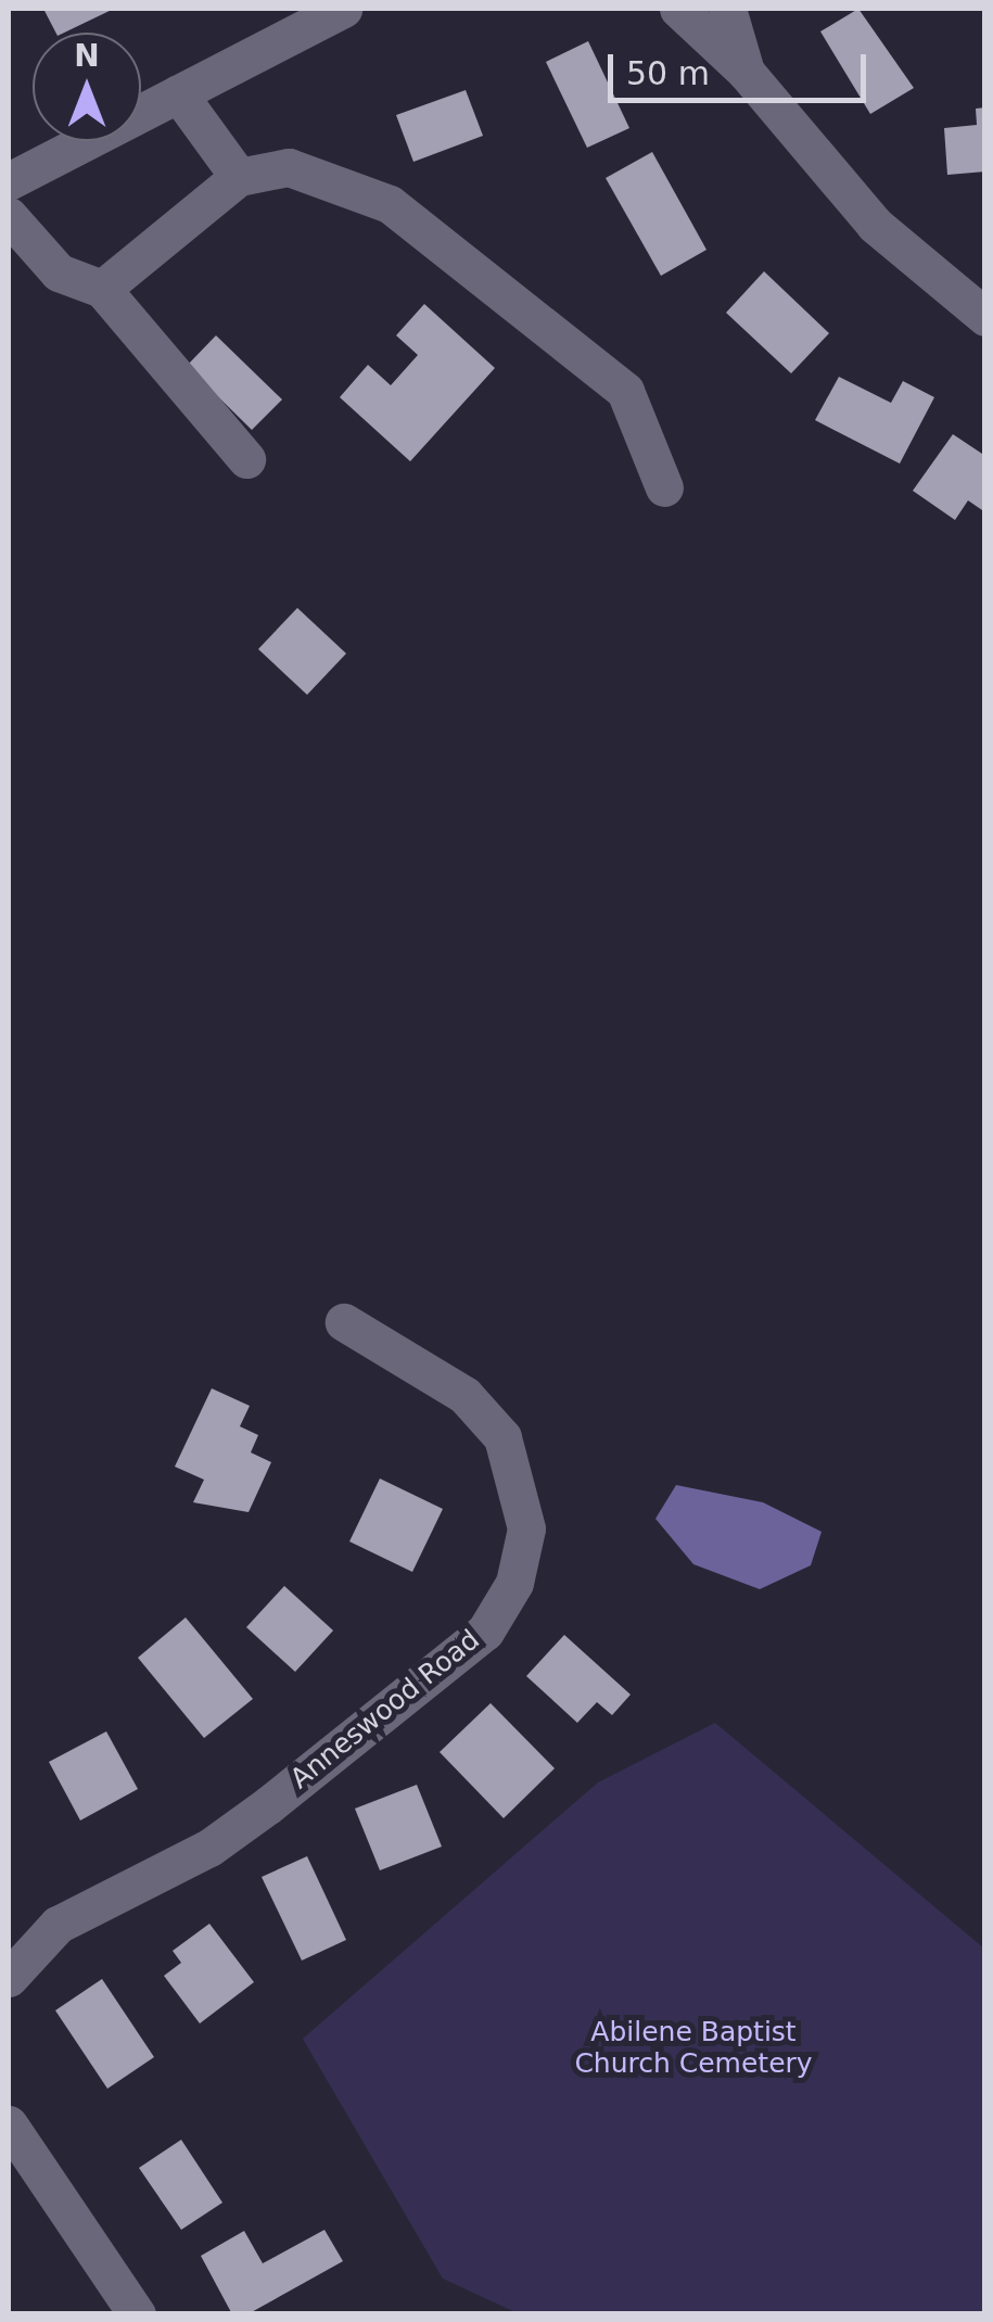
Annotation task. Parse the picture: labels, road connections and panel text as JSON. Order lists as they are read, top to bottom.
{
  "streets": {
    "street": ["Anneswood Road"]
  },
  "parks": ["Abilene Baptist Church Cemetery"],
  "scale_bar": "50 m",
  "north": "top"
}
